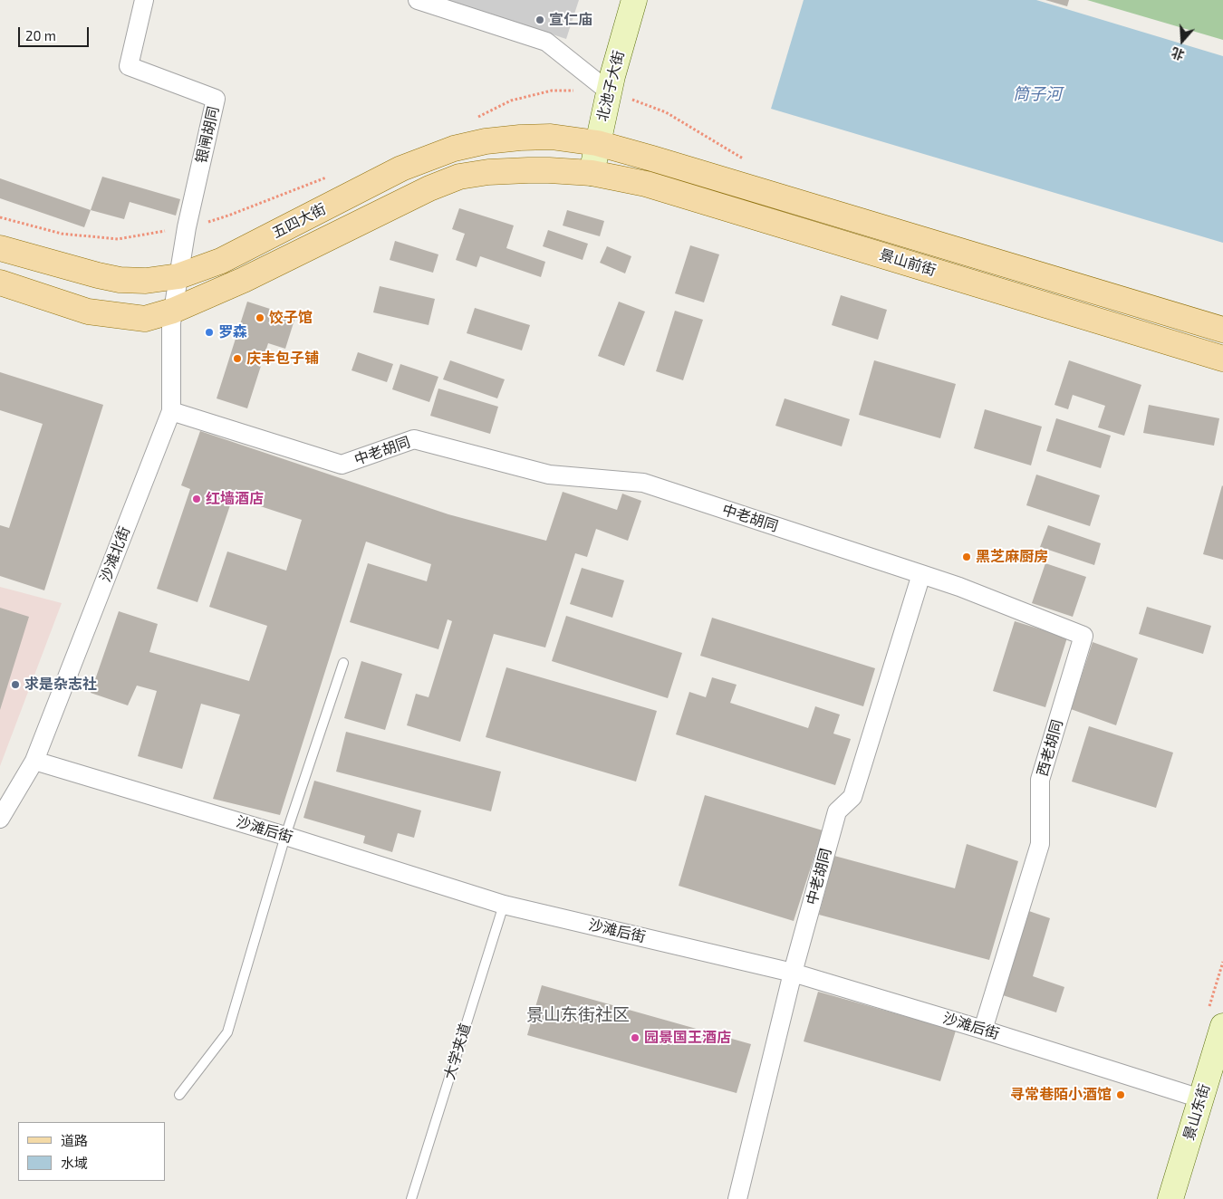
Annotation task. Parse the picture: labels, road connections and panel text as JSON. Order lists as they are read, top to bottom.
{
  "streets": {
    "main road": ["五四大街", "景山前街"],
    "street": [
      "北池子大街",
      "银闸胡同",
      "中老胡同",
      "沙滩北街",
      "西老胡同",
      "沙滩后街",
      "景山东街"
    ],
    "lane": ["大学夹道"]
  },
  "crossings": [
    ["北池子大街", "五四大街"],
    ["北池子大街", "景山前街"],
    ["银闸胡同", "五四大街"],
    ["银闸胡同", "沙滩北街"],
    ["五四大街", "景山前街"],
    ["五四大街", "沙滩北街"],
    ["中老胡同", "沙滩北街"],
    ["中老胡同", "西老胡同"],
    ["中老胡同", "沙滩后街"],
    ["沙滩北街", "沙滩后街"],
    ["西老胡同", "沙滩后街"],
    ["沙滩后街", "大学夹道"],
    ["沙滩后街", "景山东街"]
  ],
  "districts": ["景山东街社区"],
  "water": ["筒子河"],
  "places": [
    "宣仁庙",
    "饺子馆",
    "罗森",
    "庆丰包子铺",
    "红墙酒店",
    "黑芝麻厨房",
    "求是杂志社",
    "园景国王酒店",
    "寻常巷陌小酒馆"
  ],
  "legend": ["道路", "水域"],
  "scale_bar": "20 m",
  "north": "bottom"
}
